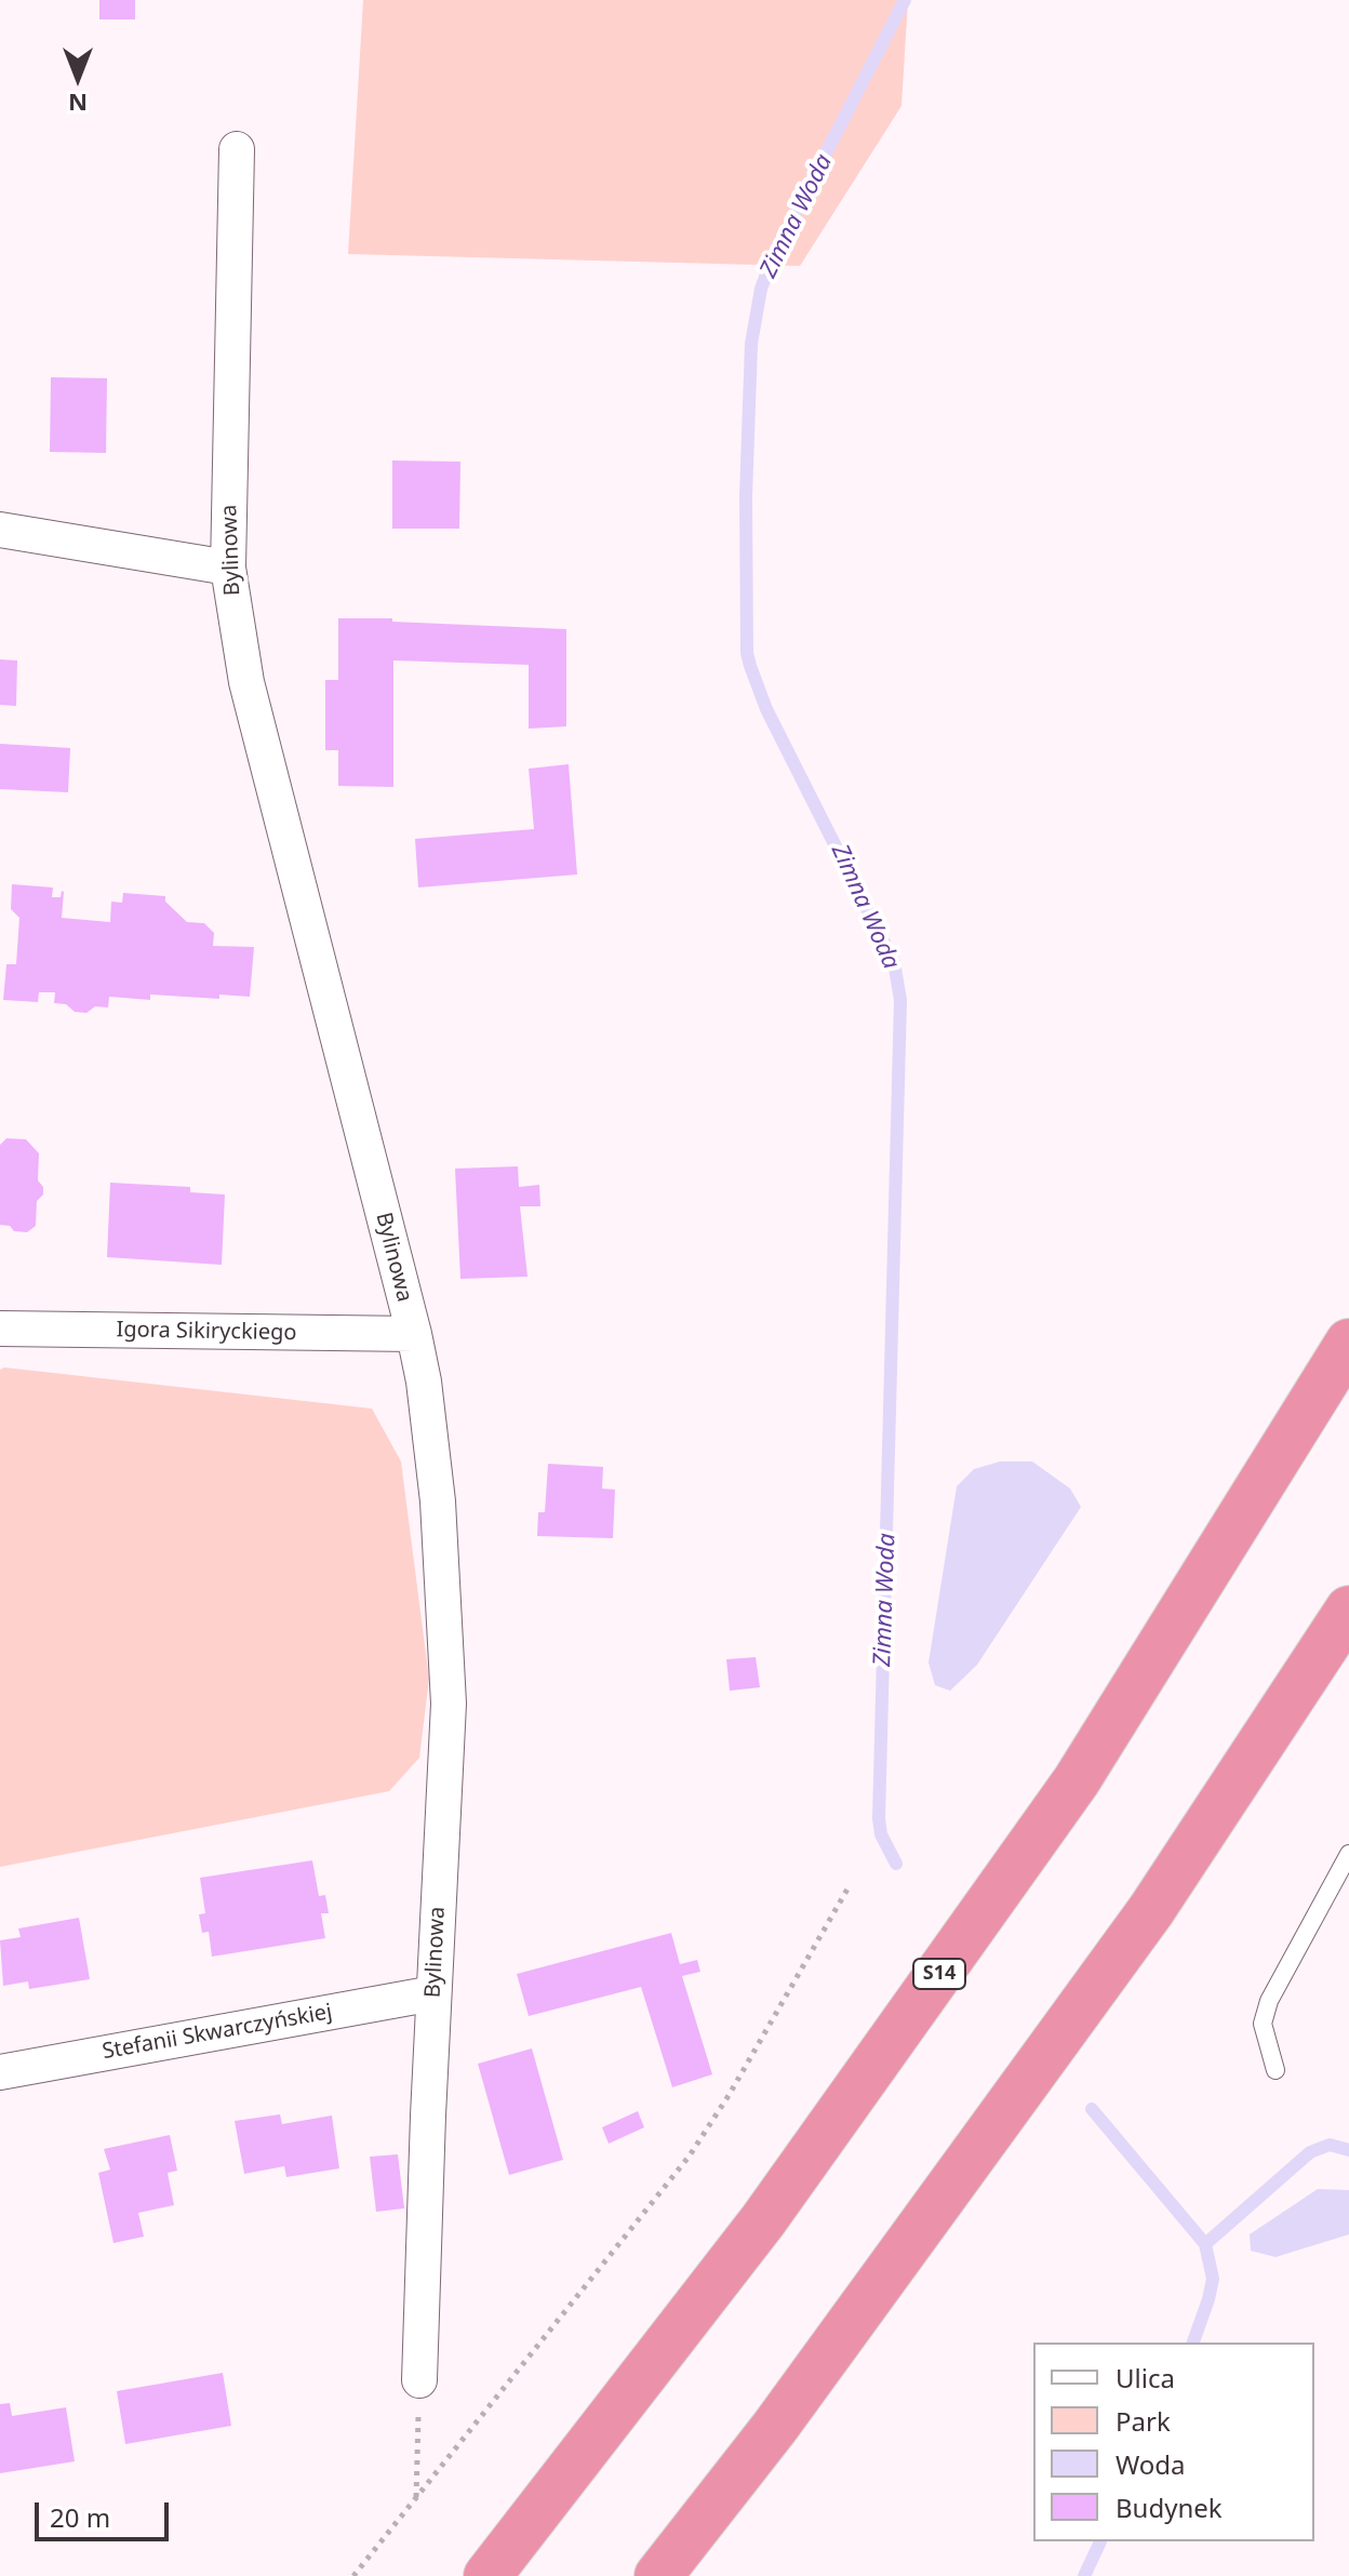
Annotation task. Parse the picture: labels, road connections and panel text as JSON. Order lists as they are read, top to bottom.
{
  "streets": {
    "highway": ["S14"],
    "street": ["Bylinowa", "Igora Sikiryckiego", "Stefanii Skwarczyńskiej"]
  },
  "crossings": [
    ["Bylinowa", "Igora Sikiryckiego"],
    ["Bylinowa", "Stefanii Skwarczyńskiej"]
  ],
  "water": ["Zimna Woda"],
  "legend": [
    "Ulica",
    "Park",
    "Woda",
    "Budynek"
  ],
  "scale_bar": "20 m",
  "north": "bottom"
}
